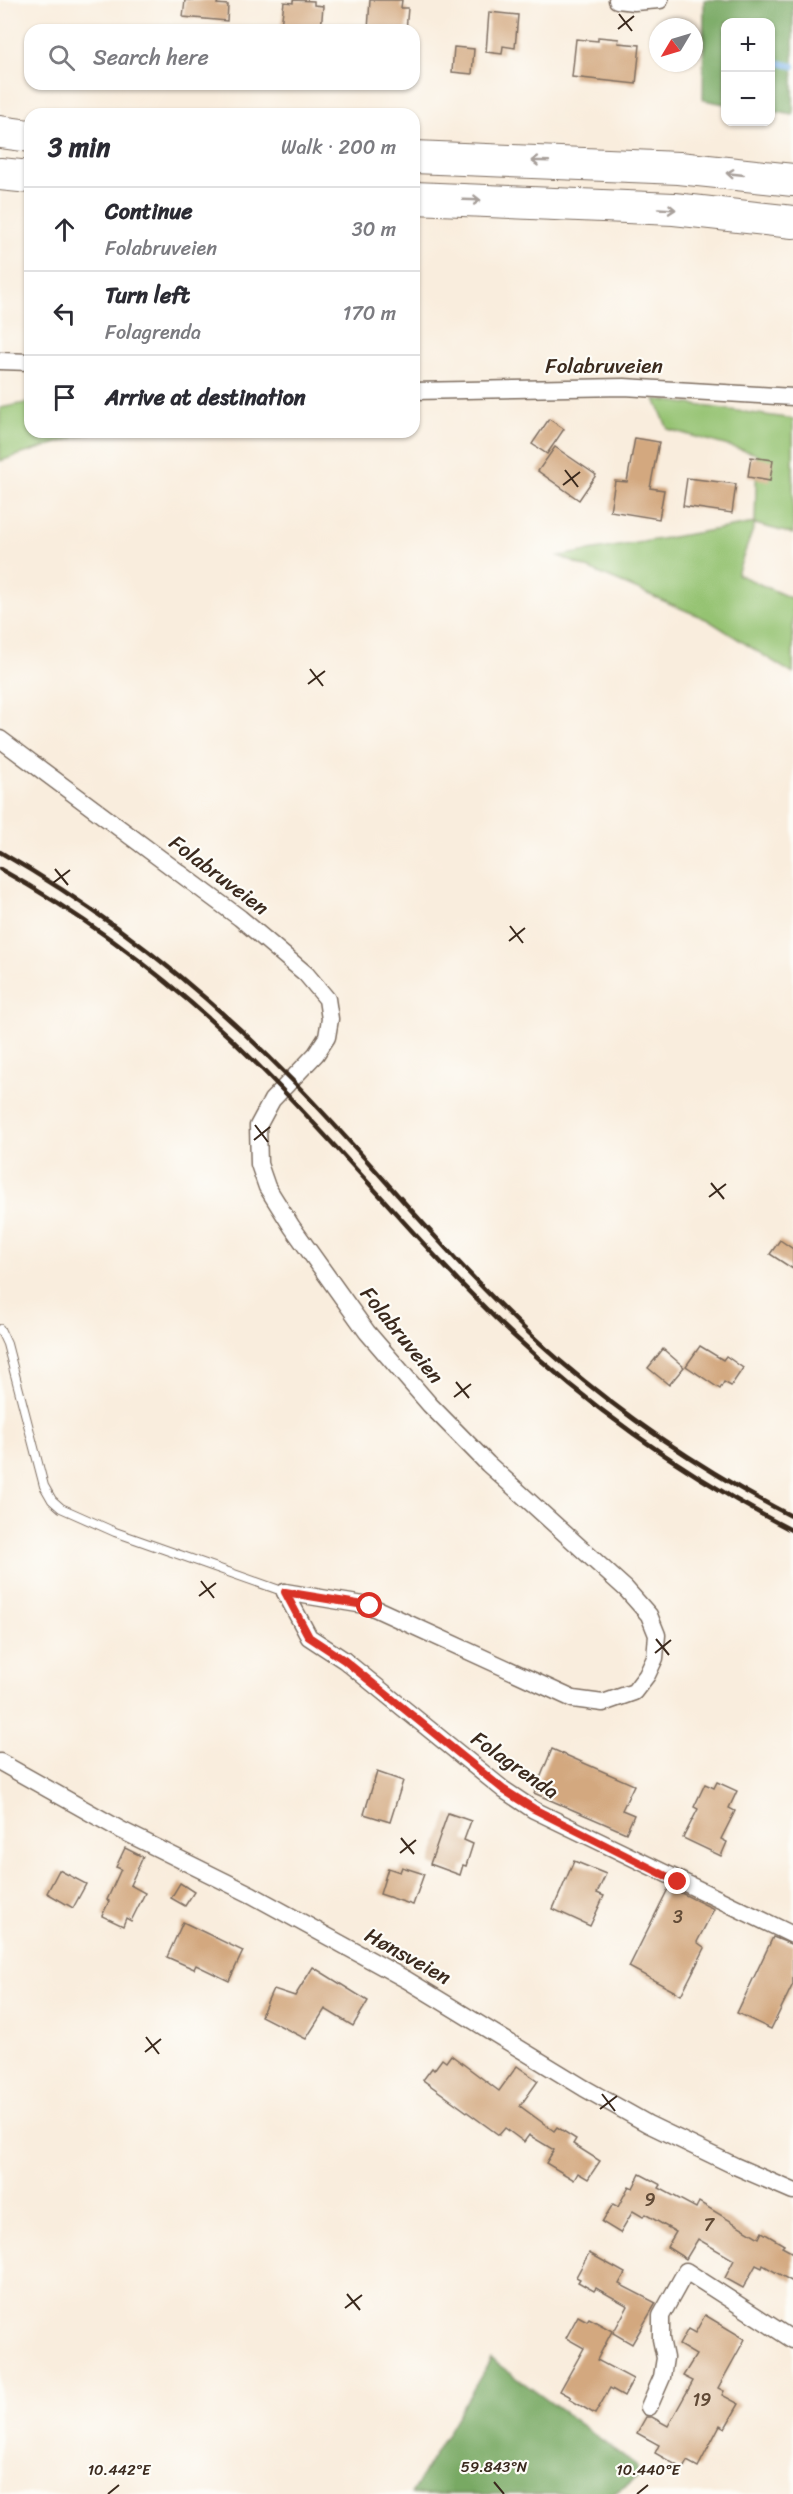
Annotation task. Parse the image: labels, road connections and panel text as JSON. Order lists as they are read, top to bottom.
{
  "streets": {
    "street": ["Folabruveien", "Folagrenda", "Hønsveien"]
  },
  "crossings": [
    ["Folabruveien", "Folagrenda"]
  ],
  "house_numbers": [
    "3",
    "9",
    "7",
    "19"
  ],
  "north": "bottom left",
  "page": {
    "map_buttons": ["+", "−"],
    "search": "Search here",
    "heading": ["3 min", "Walk · 200 m"],
    "list": [
      ["Continue", "Folabruveien", "30 m"],
      ["Turn left", "Folagrenda", "170 m"],
      "Arrive at destination"
    ]
  },
  "coordinates": ["59.843°N", "10.442°E", "10.440°E"]
}
